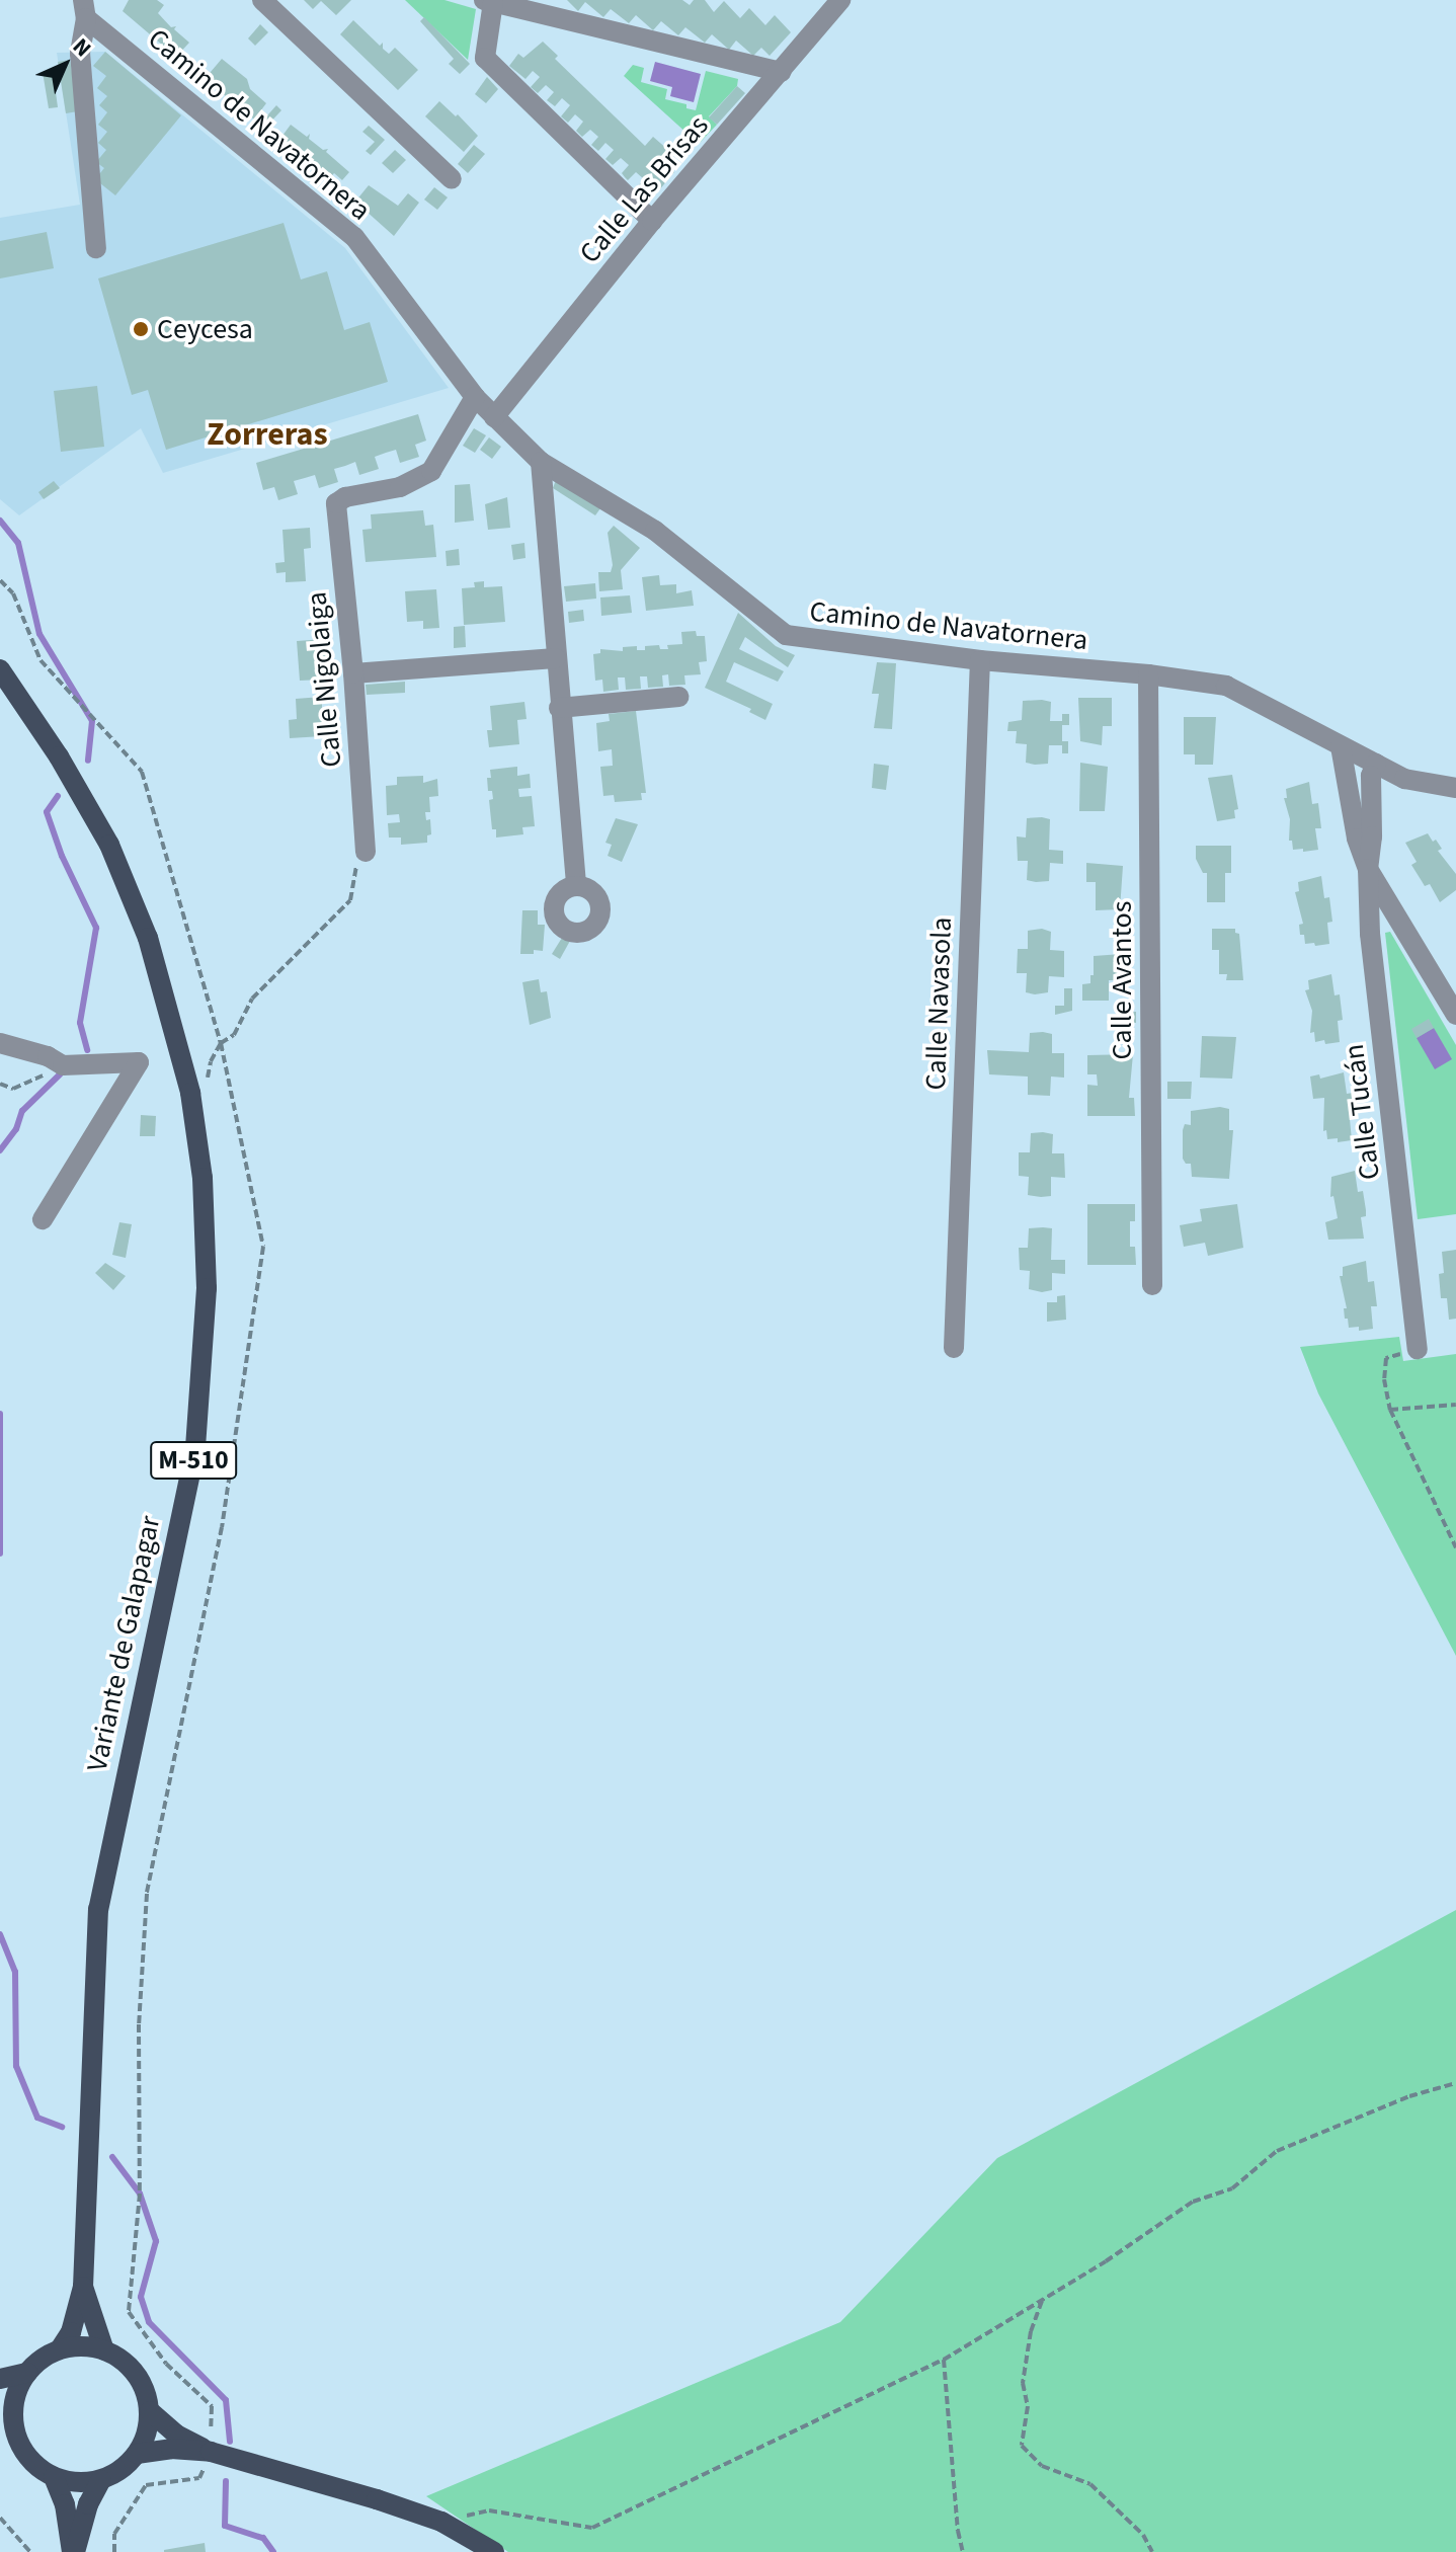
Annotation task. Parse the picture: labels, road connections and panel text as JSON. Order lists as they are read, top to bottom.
{
  "streets": {
    "main road": ["M-510", "Variante de Galapagar"],
    "street": [
      "Camino de Navatornera",
      "Calle Las Brisas",
      "Calle Nigolaiga",
      "Calle Avantos",
      "Calle Navasola",
      "Calle Tucán"
    ]
  },
  "crossings": [
    ["Camino de Navatornera", "Calle Las Brisas"],
    ["Camino de Navatornera", "Calle Nigolaiga"],
    ["Camino de Navatornera", "Calle Avantos"],
    ["Camino de Navatornera", "Calle Navasola"],
    ["Camino de Navatornera", "Calle Tucán"],
    ["M-510", "Variante de Galapagar"]
  ],
  "districts": ["Zorreras"],
  "places": ["Ceycesa"],
  "north": "top right"
}
